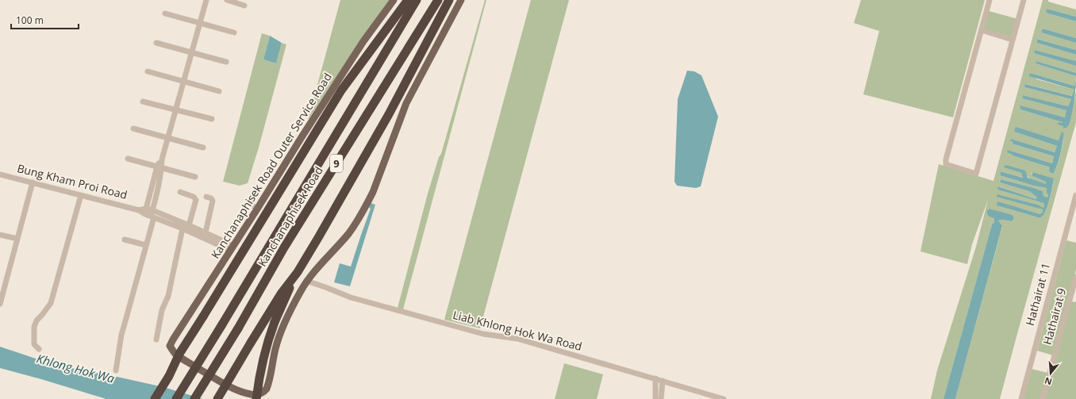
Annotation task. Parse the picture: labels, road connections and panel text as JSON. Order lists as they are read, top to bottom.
{
  "streets": {
    "highway": ["9", "Kanchanaphisek Road"],
    "main road": ["Kanchanaphisek Road Outer Service Road"],
    "street": [
      "Bung Kham Proi Road",
      "Hathairat 11",
      "Hathairat 9",
      "Liab Khlong Hok Wa Road"
    ]
  },
  "crossings": [
    ["Kanchanaphisek Road Outer Service Road", "Bung Kham Proi Road"],
    ["Kanchanaphisek Road Outer Service Road", "Liab Khlong Hok Wa Road"]
  ],
  "water": ["Khlong Hok Wa"],
  "scale_bar": "100 m",
  "north": "bottom"
}
